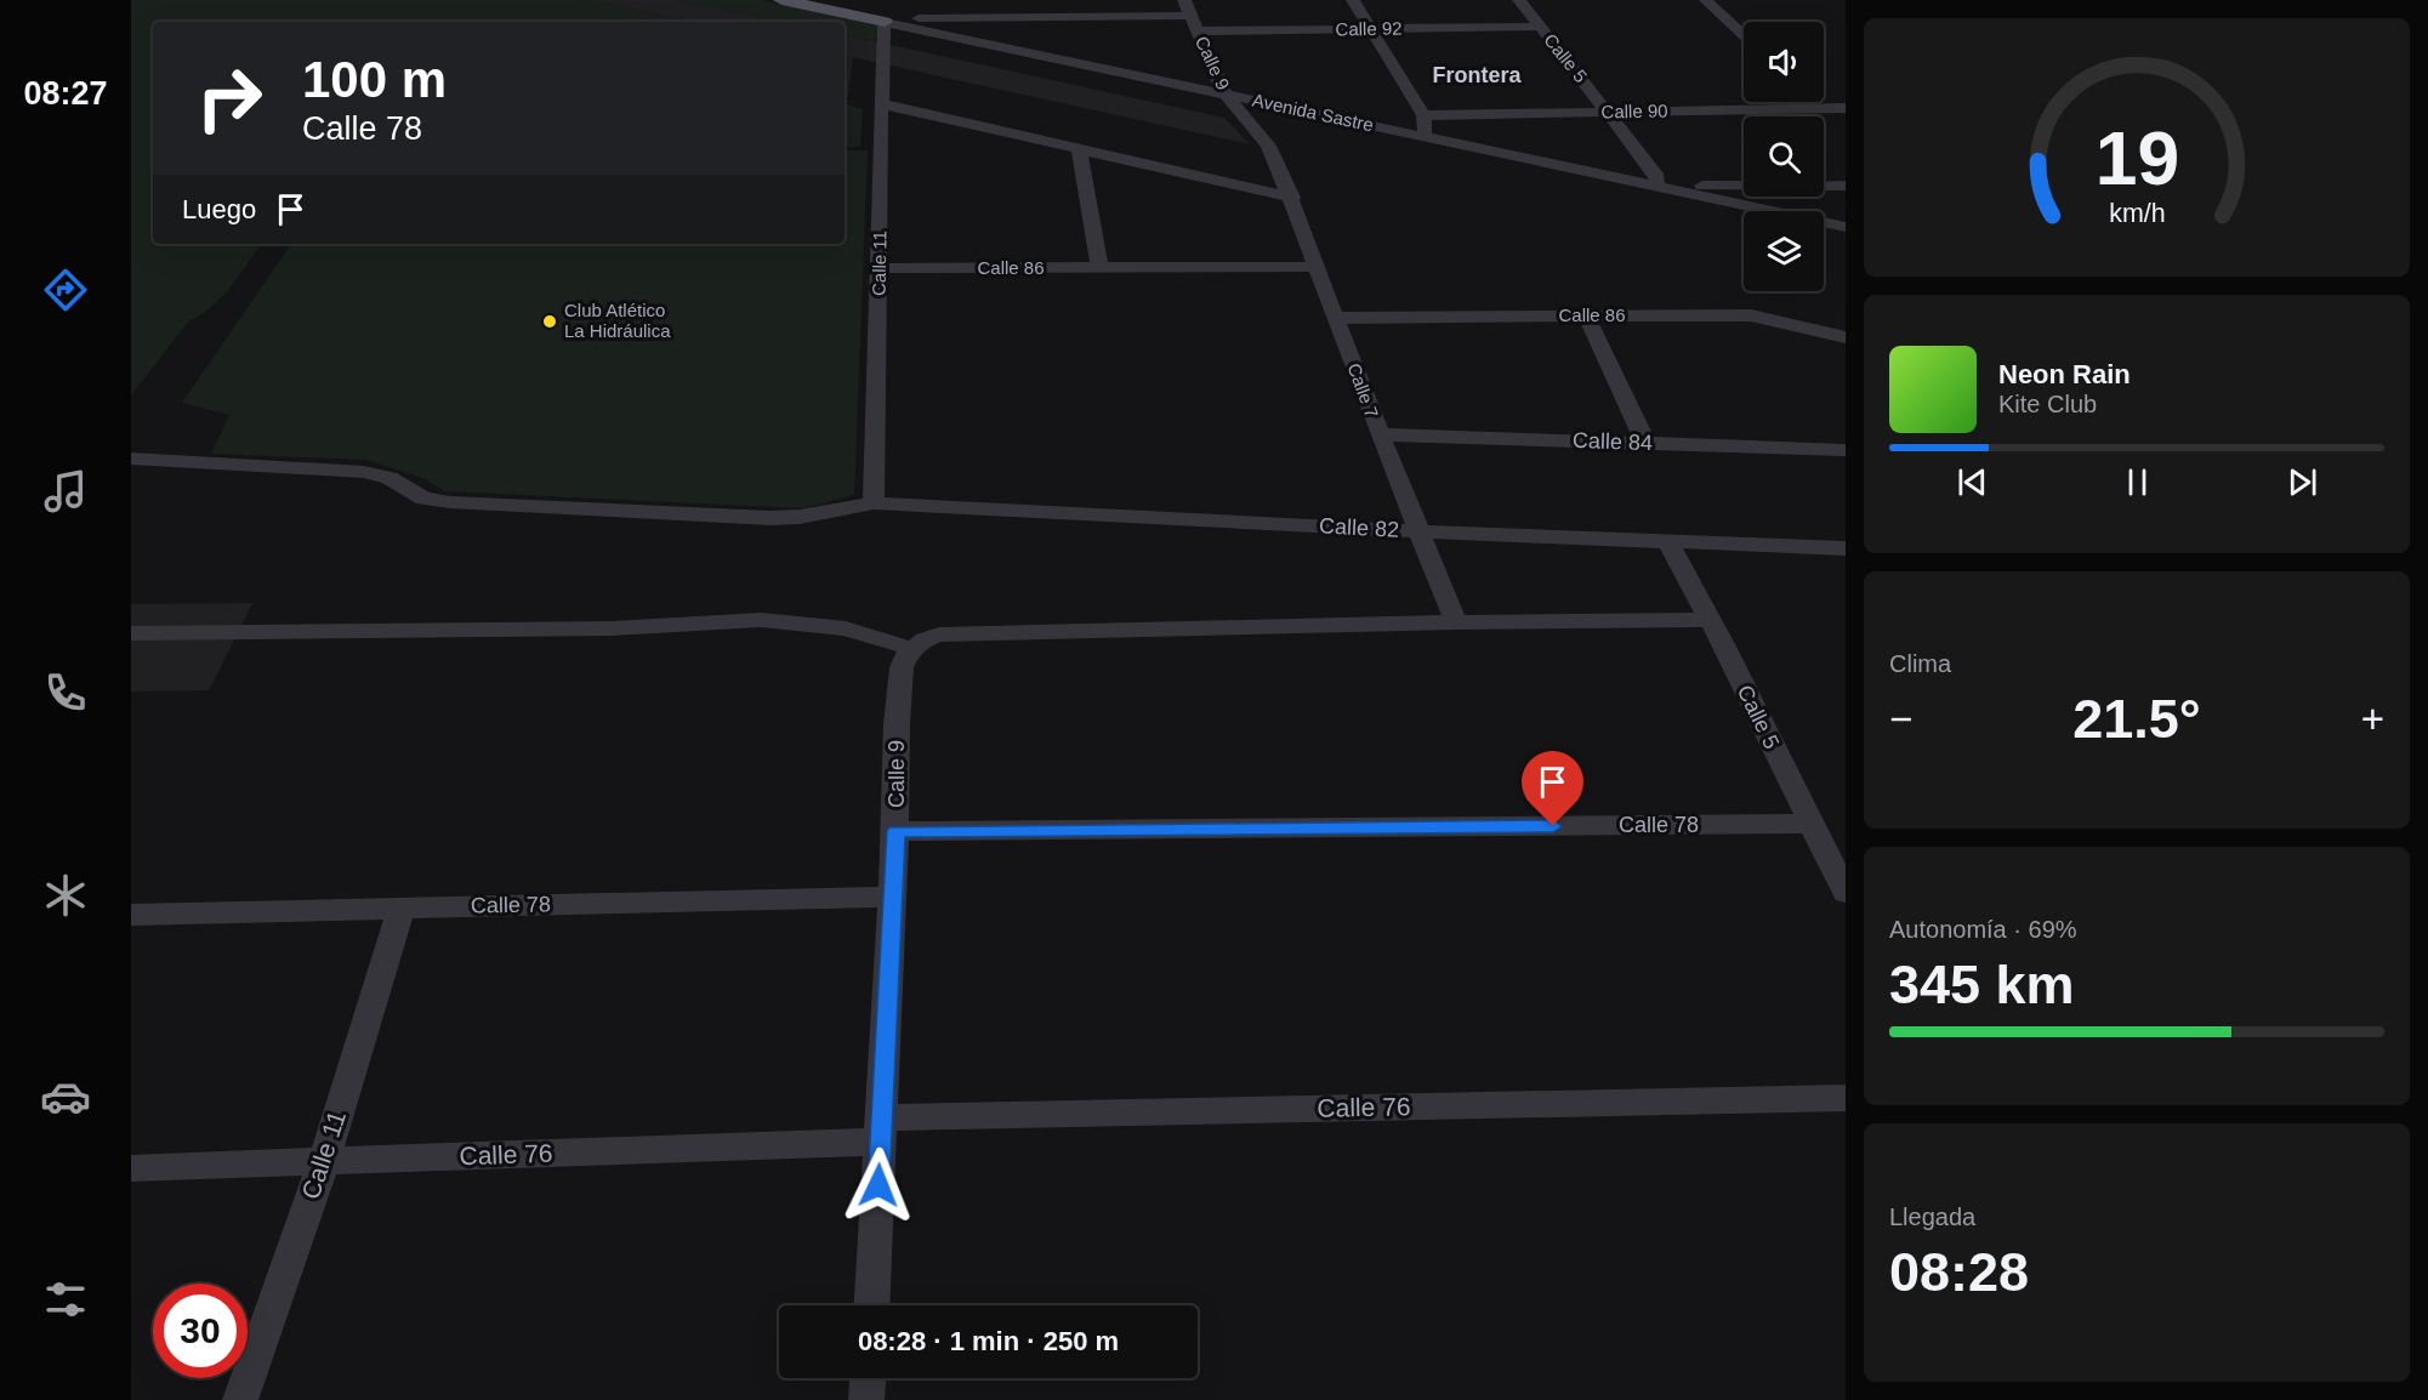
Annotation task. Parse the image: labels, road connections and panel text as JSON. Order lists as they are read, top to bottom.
{
  "streets": {
    "main road": ["Avenida Sastre"],
    "street": [
      "Calle 92",
      "Calle 5",
      "Calle 9",
      "Calle 90",
      "Calle 11",
      "Calle 86",
      "Calle 7",
      "Calle 84",
      "Calle 82",
      "Calle 78",
      "Calle 76"
    ]
  },
  "crossings": [
    ["Calle 92", "Calle 5"],
    ["Calle 92", "Calle 9"],
    ["Calle 5", "Calle 90"],
    ["Calle 5", "Avenida Sastre"],
    ["Calle 5", "Calle 82"],
    ["Calle 5", "Calle 78"],
    ["Calle 9", "Avenida Sastre"],
    ["Calle 9", "Calle 7"],
    ["Calle 9", "Calle 78"],
    ["Calle 9", "Calle 76"],
    ["Avenida Sastre", "Calle 11"],
    ["Calle 11", "Calle 86"],
    ["Calle 11", "Calle 82"],
    ["Calle 11", "Calle 78"],
    ["Calle 11", "Calle 76"],
    ["Calle 86", "Calle 7"],
    ["Calle 7", "Calle 84"],
    ["Calle 7", "Calle 82"]
  ],
  "districts": ["Frontera"],
  "places": ["Club Atlético La Hidráulica"],
  "page": {
    "tabs": "08:27",
    "turn": ["100 m", "Calle 78"],
    "then": "Luego",
    "song": ["Neon Rain", "Kite Club"],
    "tile": [
      "Clima",
      ["Autonomía · 69%", "345 km"],
      ["Llegada", "08:28"]
    ],
    "heat": ["−", "21.5°", "+"],
    "limit": "30",
    "trip": "08:28 · 1 min · 250 m",
    "gauge": ["19", "km/h"]
  }
}
